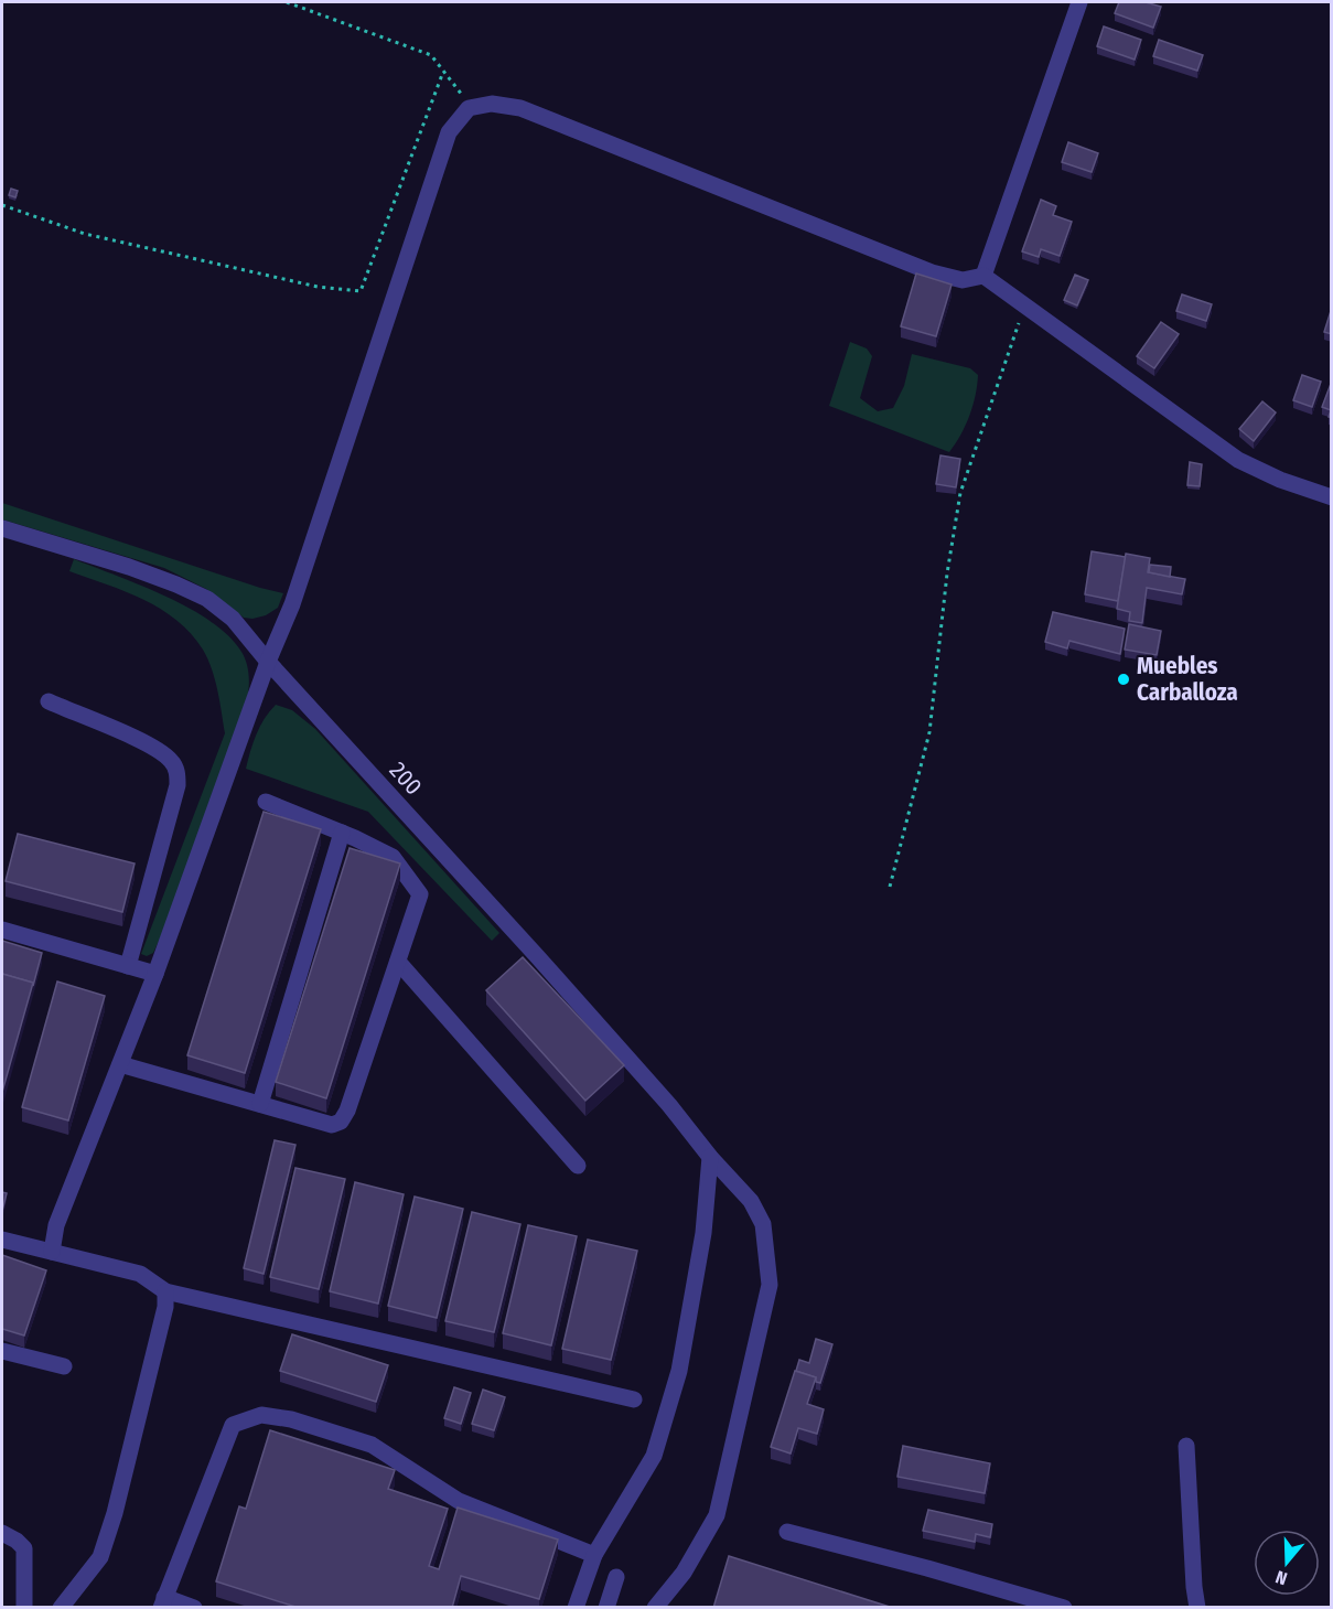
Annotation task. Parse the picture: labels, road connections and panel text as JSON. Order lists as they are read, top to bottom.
{
  "streets": {
    "street": ["200"]
  },
  "places": ["Muebles Carballoza"],
  "north": "bottom"
}
